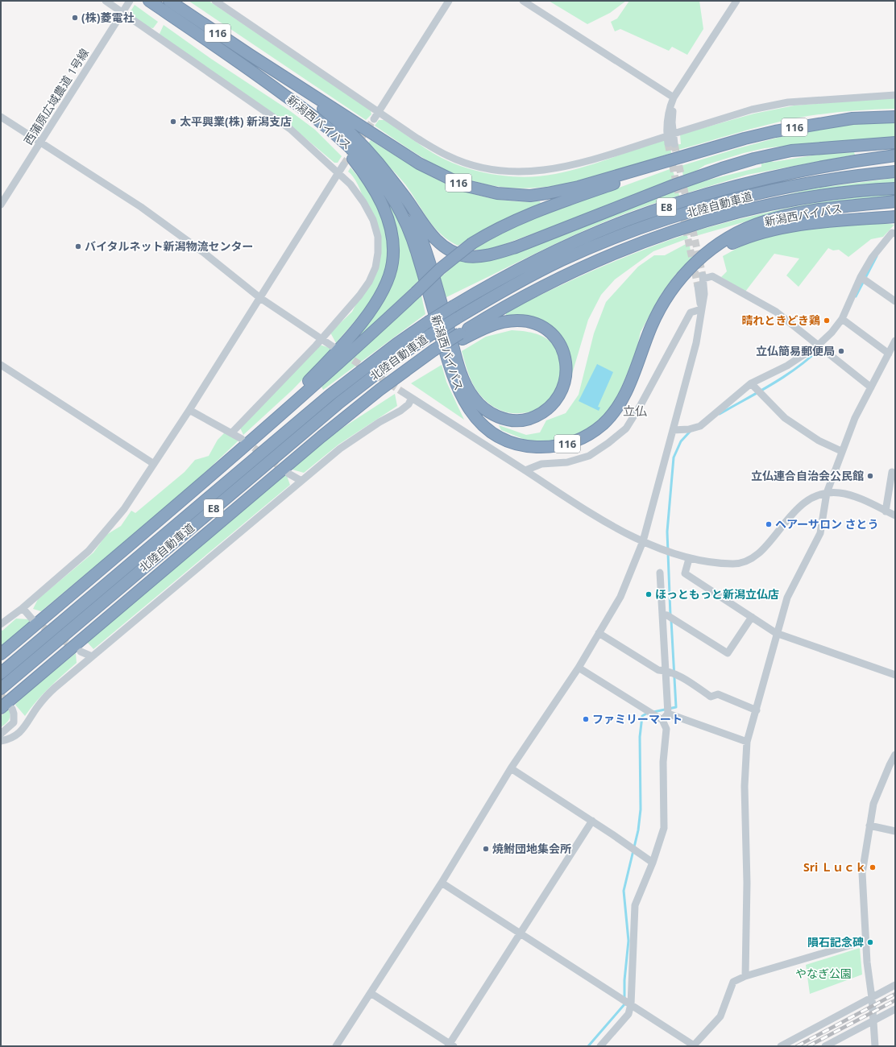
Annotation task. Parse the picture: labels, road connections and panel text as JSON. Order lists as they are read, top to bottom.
{
  "streets": {
    "highway": [
      "116",
      "新潟西バイパス",
      "北陸自動車道",
      "E8"
    ],
    "street": ["西蒲原広域農道 1号線"]
  },
  "districts": ["立仏"],
  "parks": ["やなぎ公園"],
  "places": [
    "(株)菱電社",
    "太平興業(株) 新潟支店",
    "バイタルネット新潟物流センター",
    "晴れときどき鶏",
    "立仏簡易郵便局",
    "立仏連合自治会公民館",
    "ヘアーサロン さとう",
    "ほっともっと新潟立仏店",
    "ファミリーマート",
    "焼鮒団地集会所",
    "Sri Ｌｕｃｋ",
    "隕石記念碑"
  ]
}
